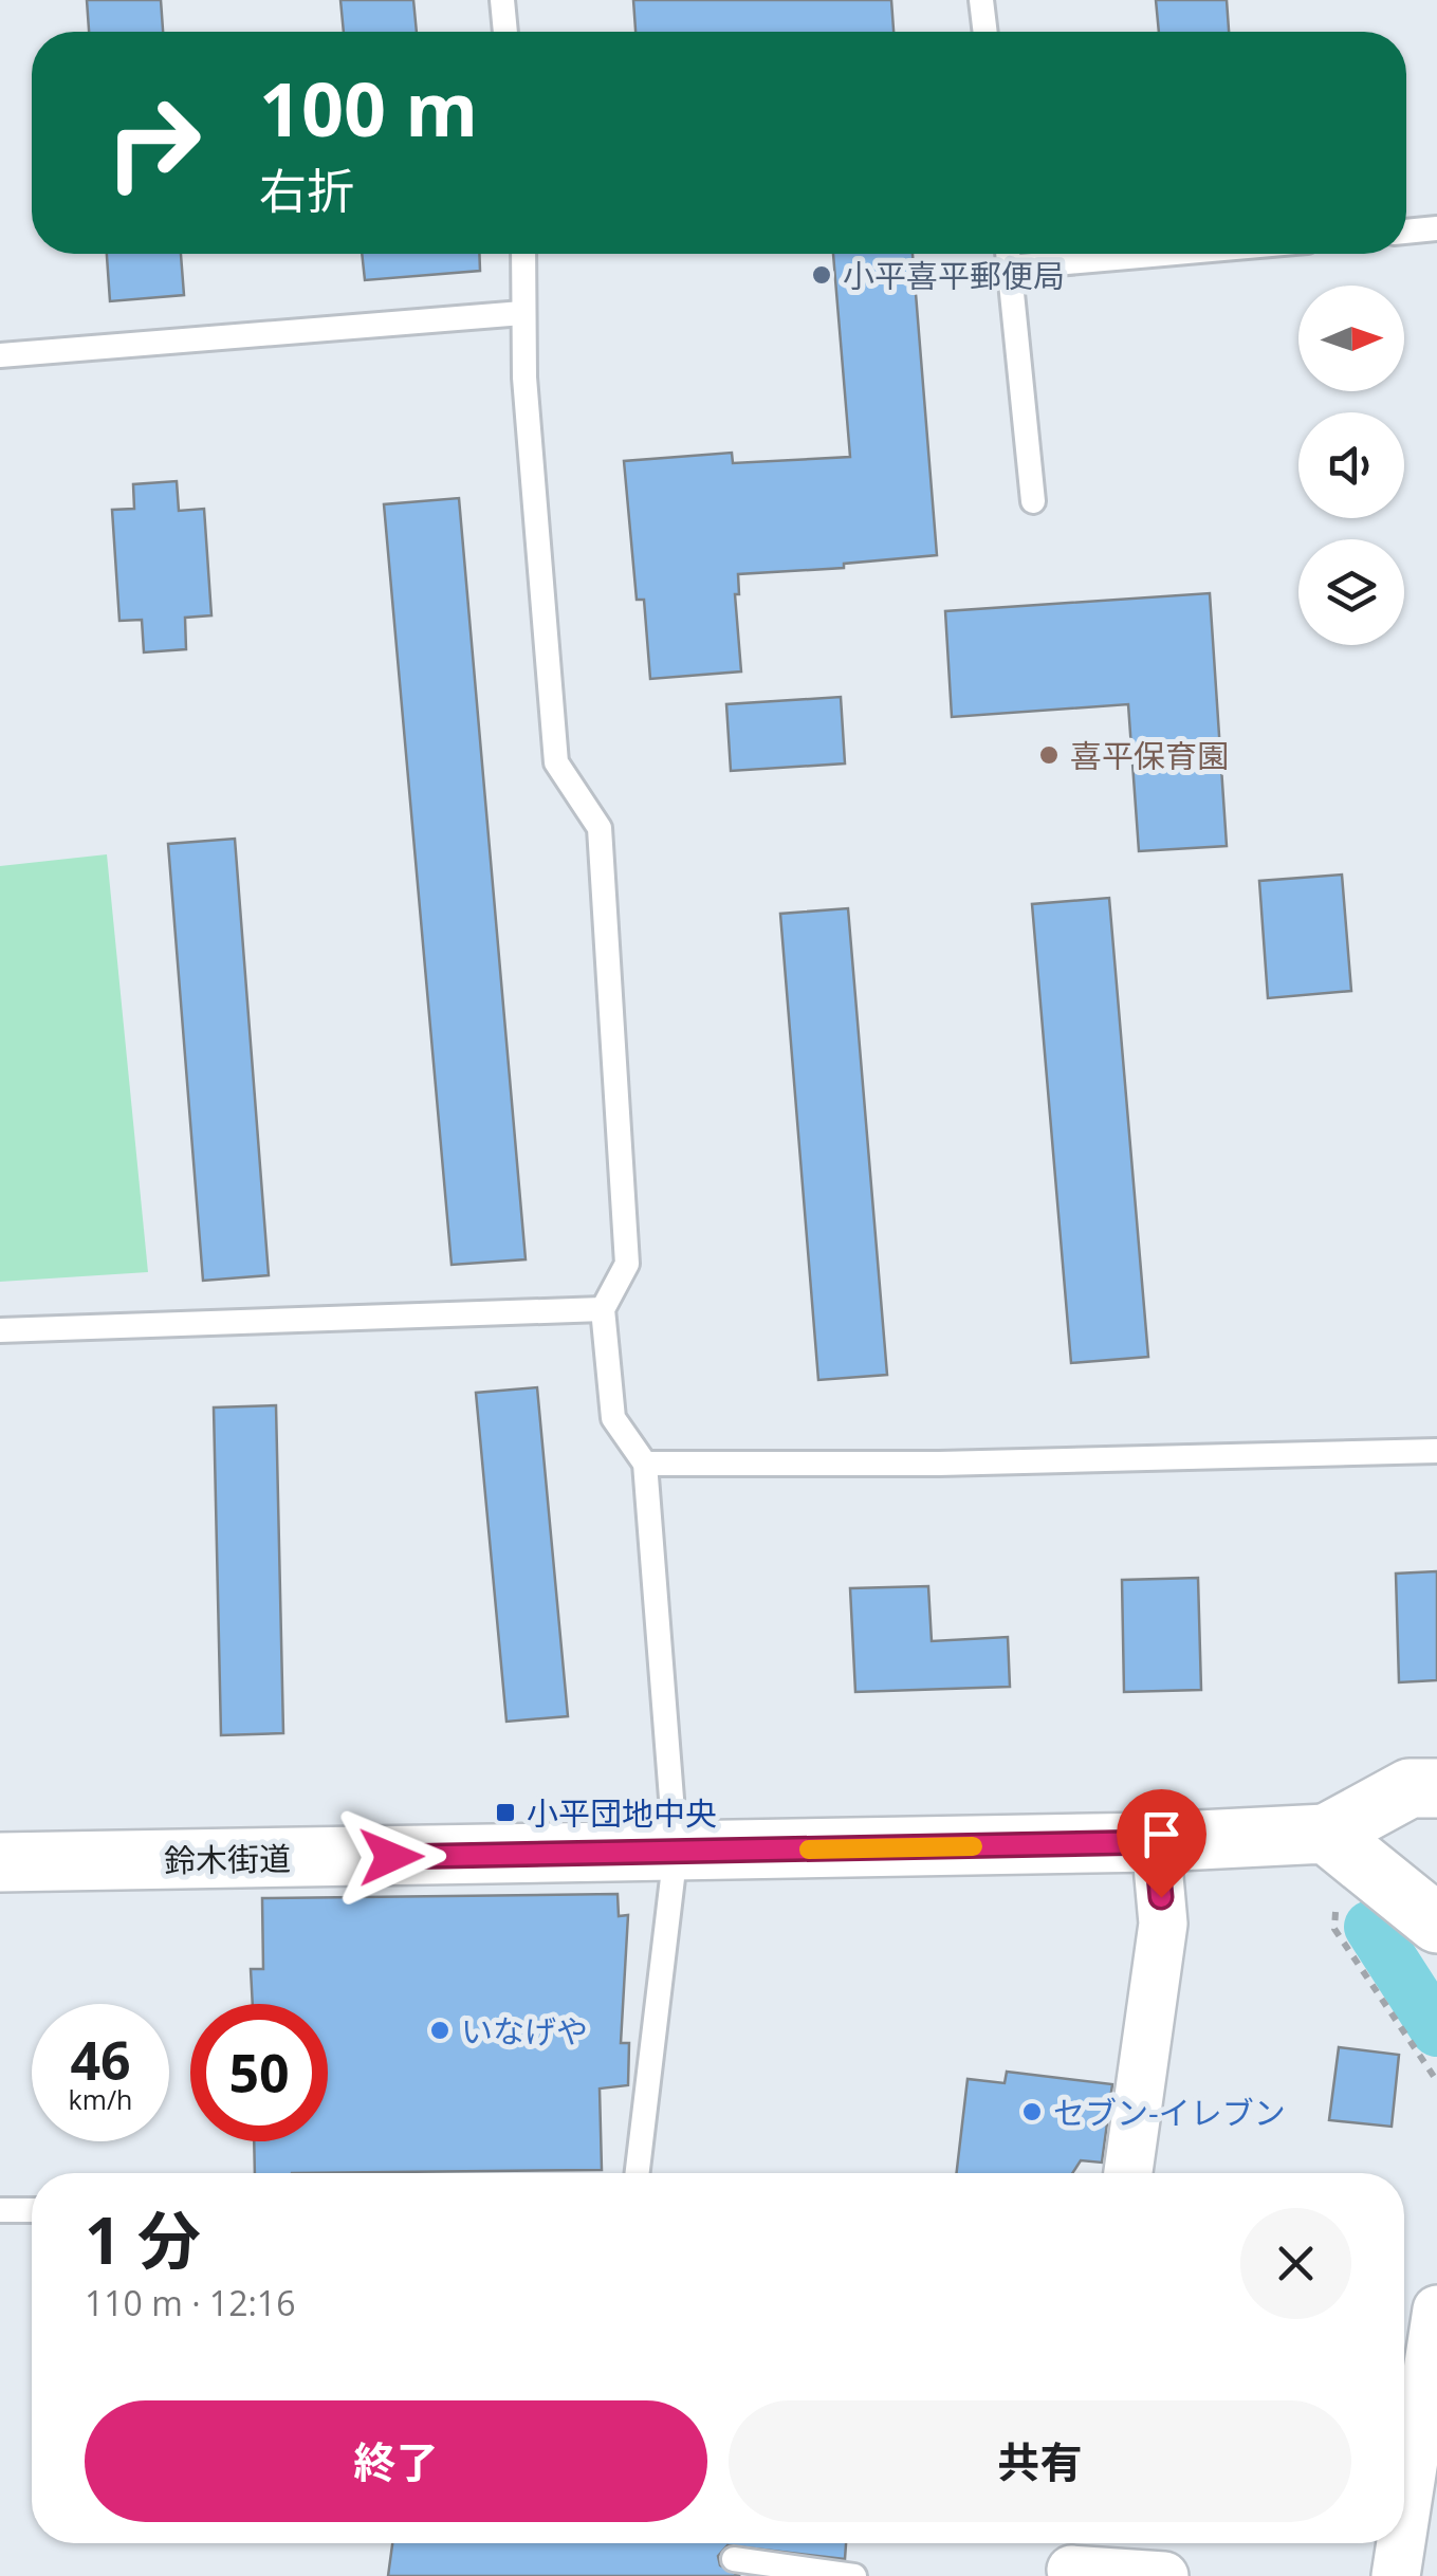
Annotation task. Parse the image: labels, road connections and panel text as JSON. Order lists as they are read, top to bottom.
{
  "streets": {
    "main road": ["鈴木街道"]
  },
  "places": {
    "other": [
      "小平喜平郵便局",
      "喜平保育園",
      "いなげや",
      "セブン-イレブン"
    ],
    "transit": ["小平団地中央"]
  },
  "north": "right",
  "page": {
    "turn": ["100 m", "右折"],
    "speed": "46 km/h",
    "limit": "50",
    "heading": ["1 分", "110 m · 12:16"],
    "buttons": ["終了", "共有"]
  }
}
